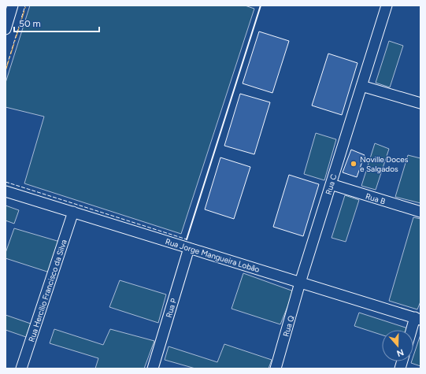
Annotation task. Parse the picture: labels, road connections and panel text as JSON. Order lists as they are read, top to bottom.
{
  "streets": {
    "street": [
      "Rua C",
      "Rua B",
      "Rua Jorge Mangueira Lobão",
      "Rua Hercílio Francisco da Silva",
      "Rua P",
      "Rua Q"
    ]
  },
  "crossings": [
    ["Rua C", "Rua B"],
    ["Rua C", "Rua Jorge Mangueira Lobão"],
    ["Rua C", "Rua Q"],
    ["Rua Jorge Mangueira Lobão", "Rua Hercílio Francisco da Silva"],
    ["Rua Jorge Mangueira Lobão", "Rua P"],
    ["Rua Jorge Mangueira Lobão", "Rua Q"]
  ],
  "places": ["Noville Doces e Salgados"],
  "scale_bar": "50 m",
  "north": "bottom"
}
